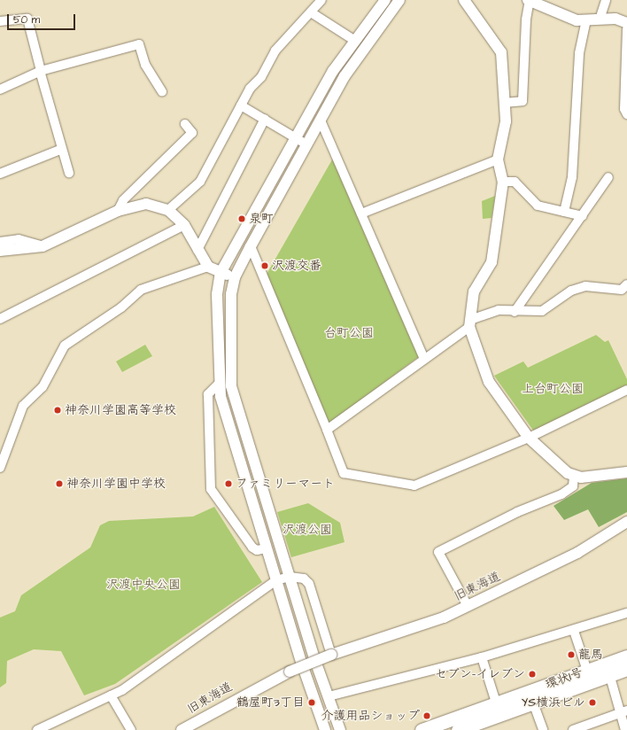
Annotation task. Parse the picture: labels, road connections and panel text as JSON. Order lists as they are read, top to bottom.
{
  "streets": {
    "main road": ["環状1号"],
    "street": ["旧東海道"]
  },
  "parks": [
    "台町公園",
    "上台町公園",
    "沢渡公園",
    "沢渡中央公園"
  ],
  "places": [
    "泉町",
    "沢渡交番",
    "神奈川学園高等学校",
    "神奈川学園中学校",
    "ファミリーマート",
    "龍馬",
    "セブン-イレブン",
    "鶴屋町3丁目",
    "YS横浜ビル",
    "介護用品ショップ"
  ],
  "scale_bar": "50 m"
}
